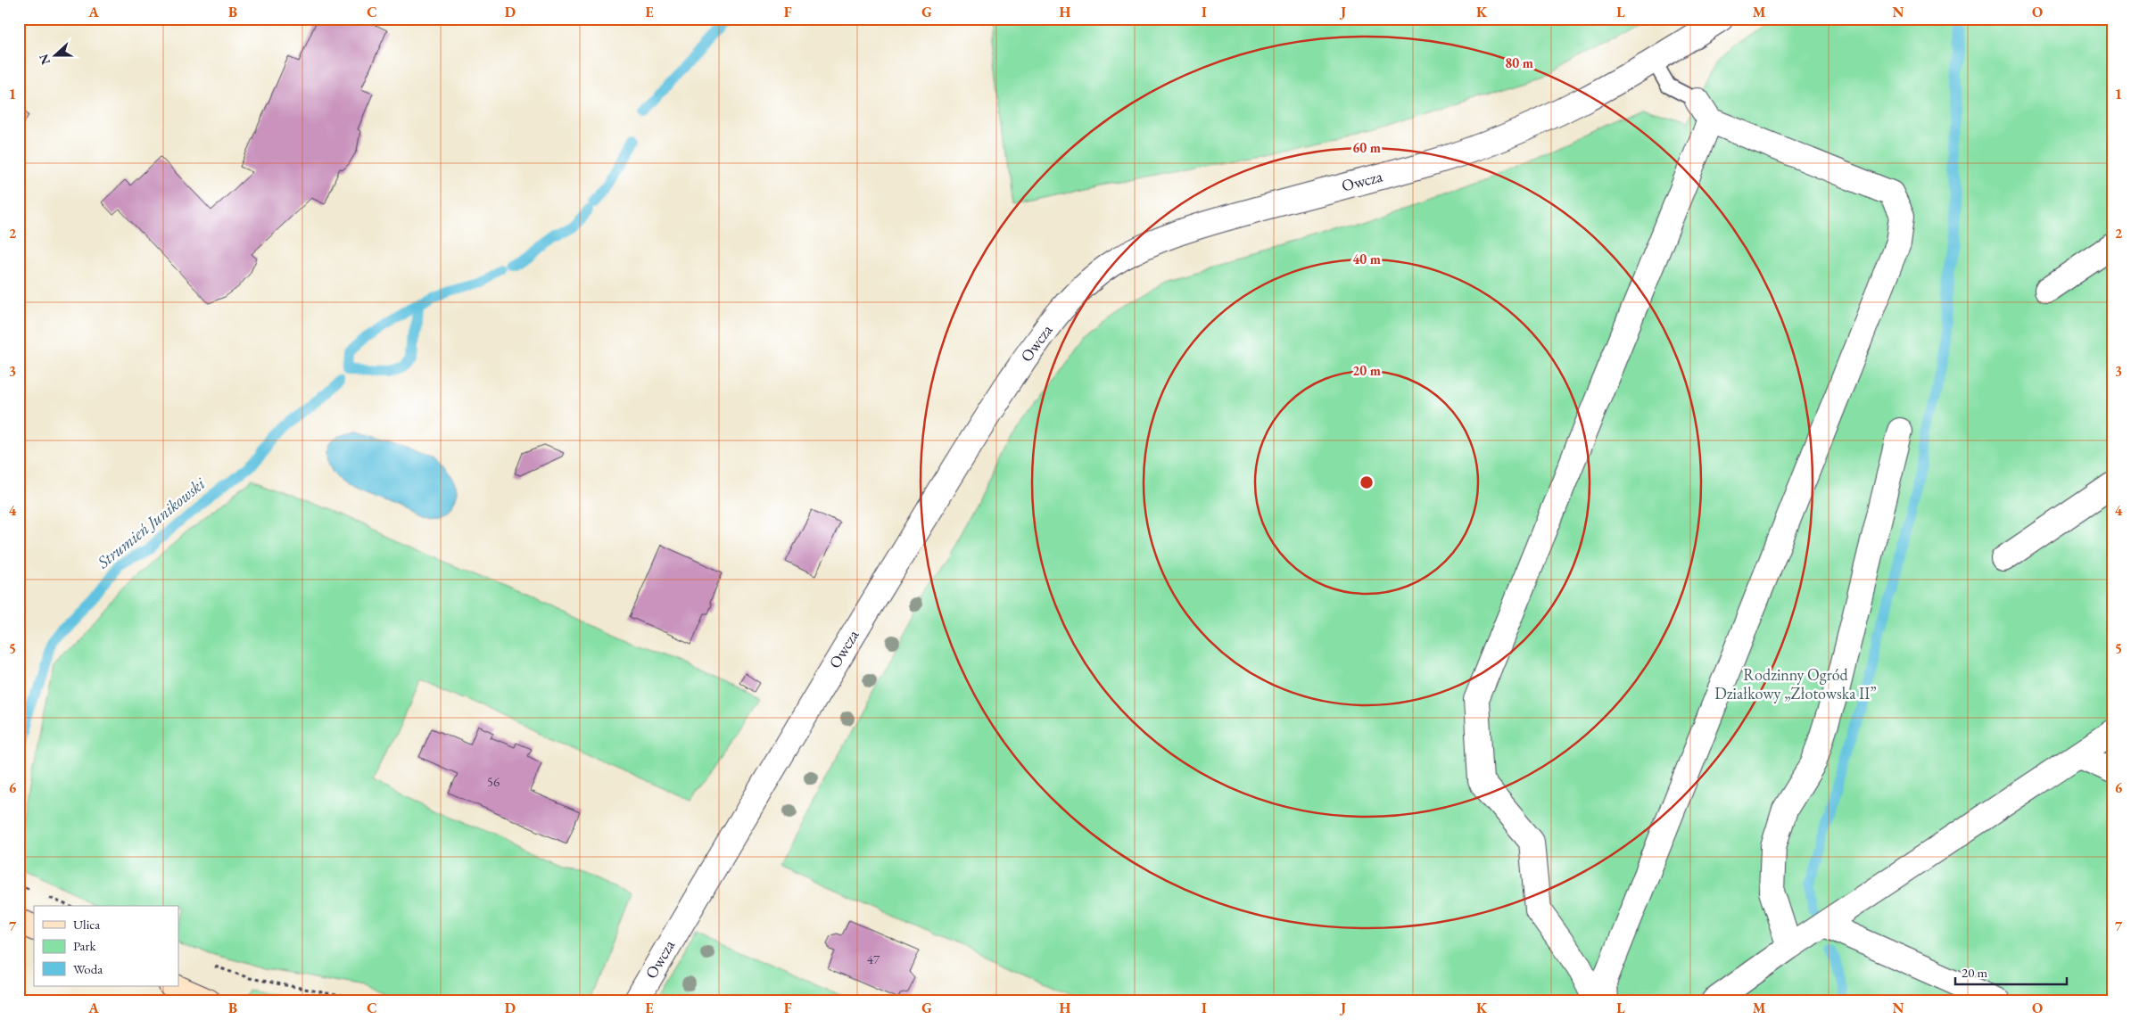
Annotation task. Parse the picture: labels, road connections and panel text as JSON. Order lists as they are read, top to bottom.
{
  "streets": {
    "street": ["Owcza"]
  },
  "water": ["Strumień Junikowski"],
  "parks": ["Rodzinny Ogród Działkowy „Złotowska II”"],
  "house_numbers": ["56", "47"],
  "legend": ["Ulica", "Park", "Woda"],
  "scale_bar": "20 m",
  "north": "left",
  "grid": {
    "columns": [
      "A",
      "B",
      "C",
      "D",
      "E",
      "F",
      "G",
      "H",
      "I",
      "J",
      "K",
      "L",
      "M",
      "N",
      "O"
    ],
    "rows": [
      "1",
      "2",
      "3",
      "4",
      "5",
      "6",
      "7"
    ]
  },
  "rings": [
    "80 m",
    "60 m",
    "40 m",
    "20 m"
  ]
}
